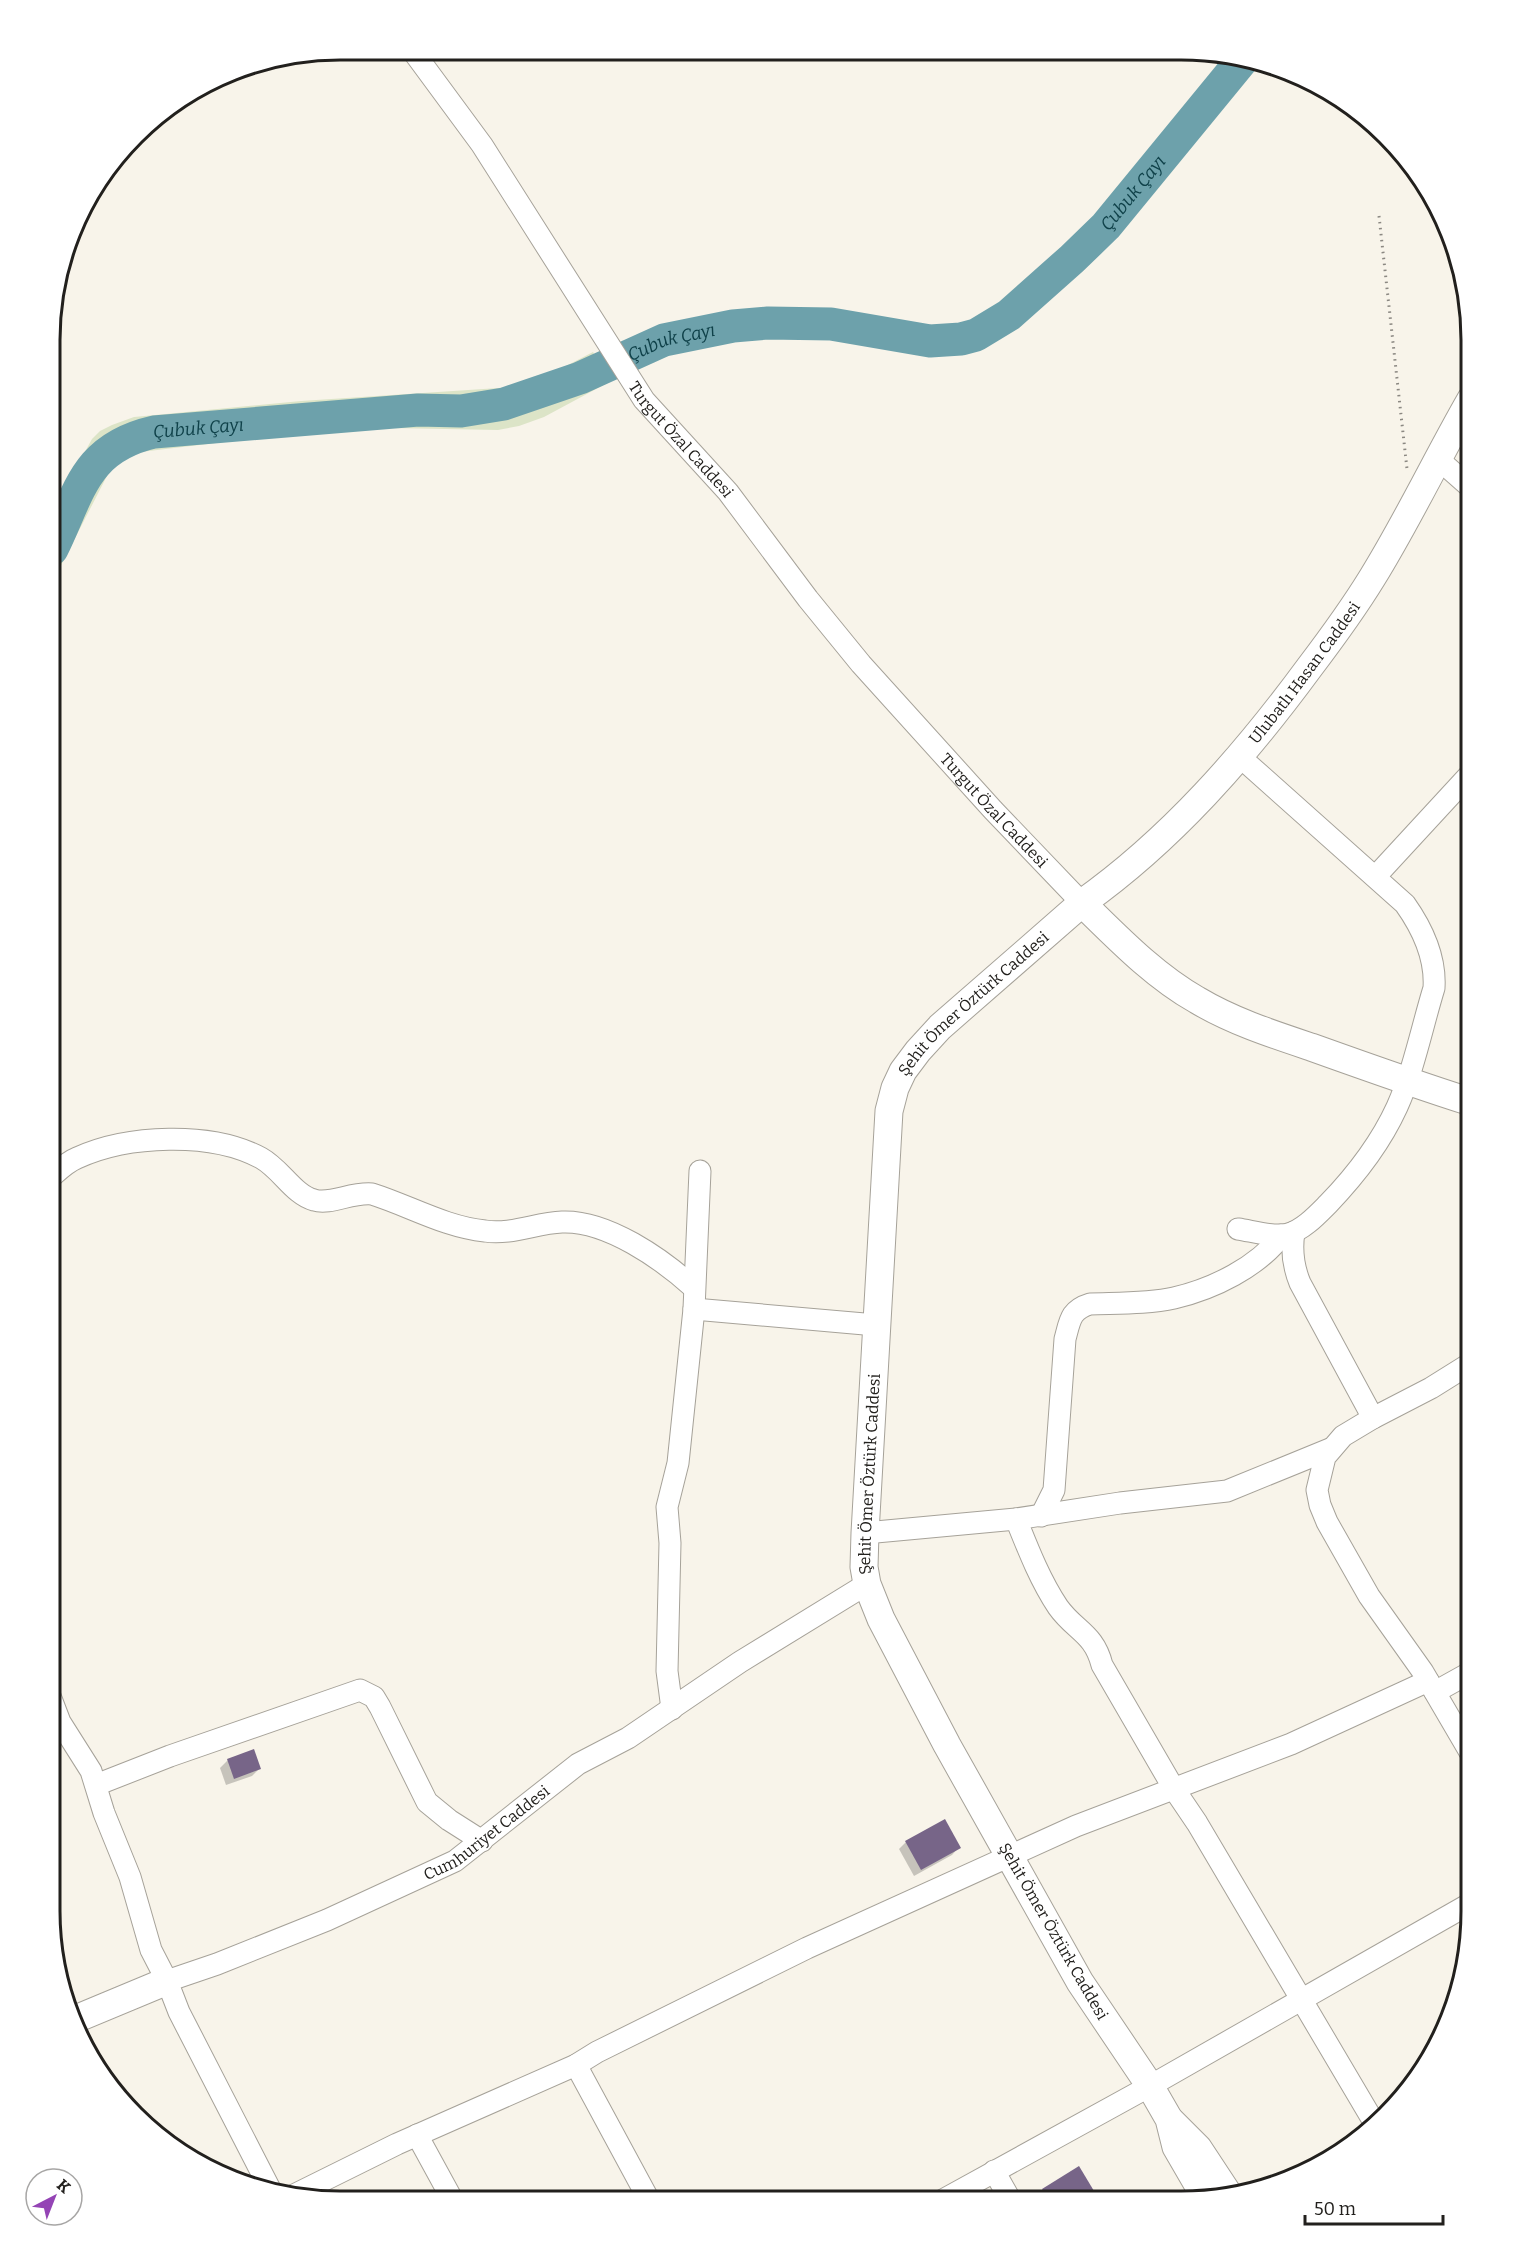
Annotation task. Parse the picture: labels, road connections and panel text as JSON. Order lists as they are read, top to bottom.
{
  "streets": {
    "street": [
      "Turgut Özal Caddesi",
      "Ulubatlı Hasan Caddesi",
      "Şehit Ömer Öztürk Caddesi",
      "Cumhuriyet Caddesi"
    ]
  },
  "crossings": [
    ["Turgut Özal Caddesi", "Ulubatlı Hasan Caddesi"],
    ["Turgut Özal Caddesi", "Şehit Ömer Öztürk Caddesi"],
    ["Ulubatlı Hasan Caddesi", "Şehit Ömer Öztürk Caddesi"],
    ["Şehit Ömer Öztürk Caddesi", "Cumhuriyet Caddesi"]
  ],
  "water": ["Çubuk Çayı"],
  "scale_bar": "50 m",
  "north": "top right"
}
